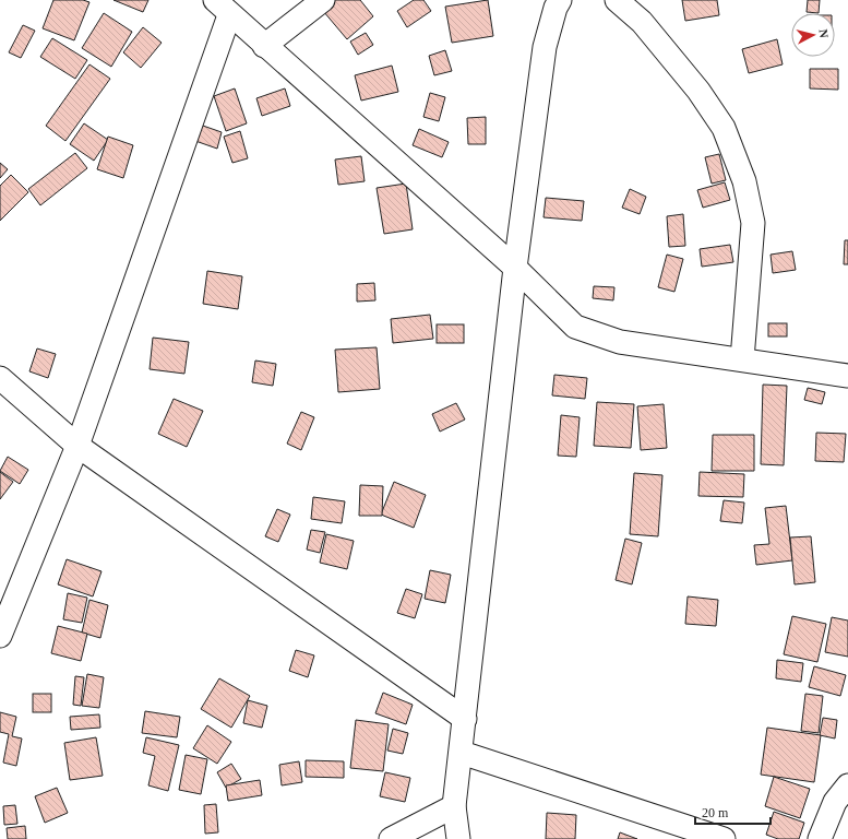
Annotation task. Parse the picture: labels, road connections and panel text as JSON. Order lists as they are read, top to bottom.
{
  "scale_bar": "20 m",
  "north": "right"
}
